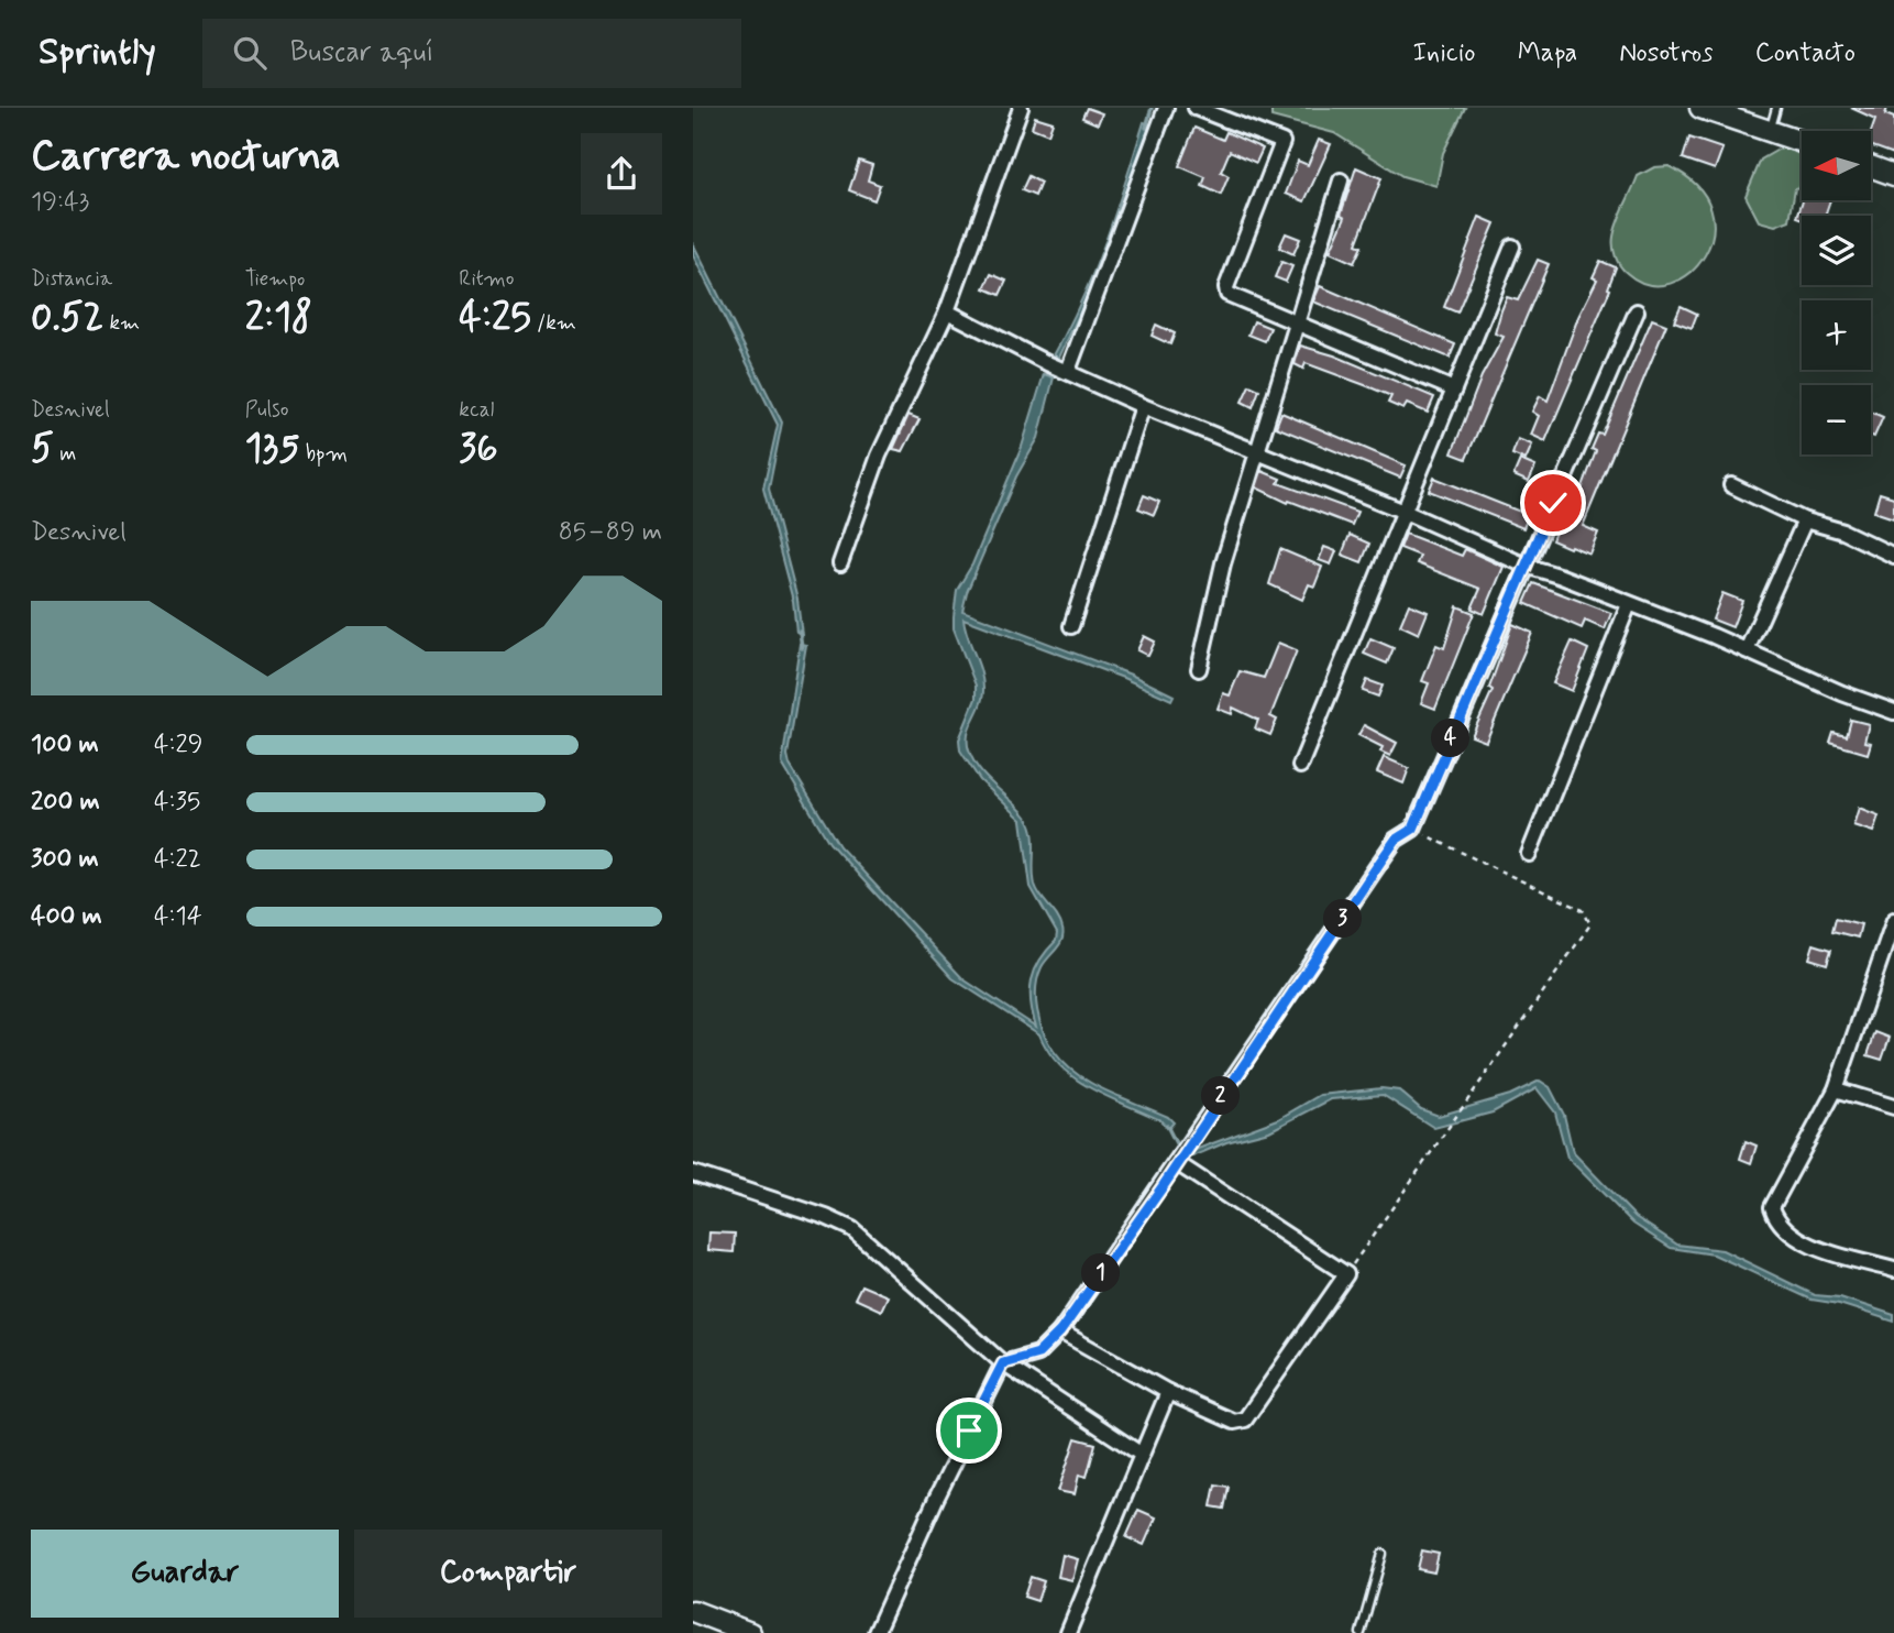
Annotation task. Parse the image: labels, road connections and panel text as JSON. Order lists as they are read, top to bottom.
{
  "north": "left",
  "page": {
    "header": "Sprintly",
    "search": "Buscar aquí",
    "nav": [
      "Inicio",
      "Mapa",
      "Nosotros",
      "Contacto"
    ],
    "heading": ["Carrera nocturna", "19:43"],
    "map_buttons": ["+", "−"],
    "stats": [
      ["Distancia", "0.52 km"],
      ["Tiempo", "2:18"],
      ["Ritmo", "4:25 /km"],
      ["Desnivel", "5 m"],
      ["Pulso", "135 bpm"],
      ["kcal", "36"]
    ],
    "chart": ["Desnivel", "85–89 m"],
    "list": [
      {
        "name": "100 m",
        "note": "4:29"
      },
      {
        "name": "200 m",
        "note": "4:35"
      },
      {
        "name": "300 m",
        "note": "4:22"
      },
      {
        "name": "400 m",
        "note": "4:14"
      }
    ],
    "pins": [
      "4",
      "3",
      "2",
      "1"
    ],
    "buttons": ["Guardar", "Compartir"]
  }
}
